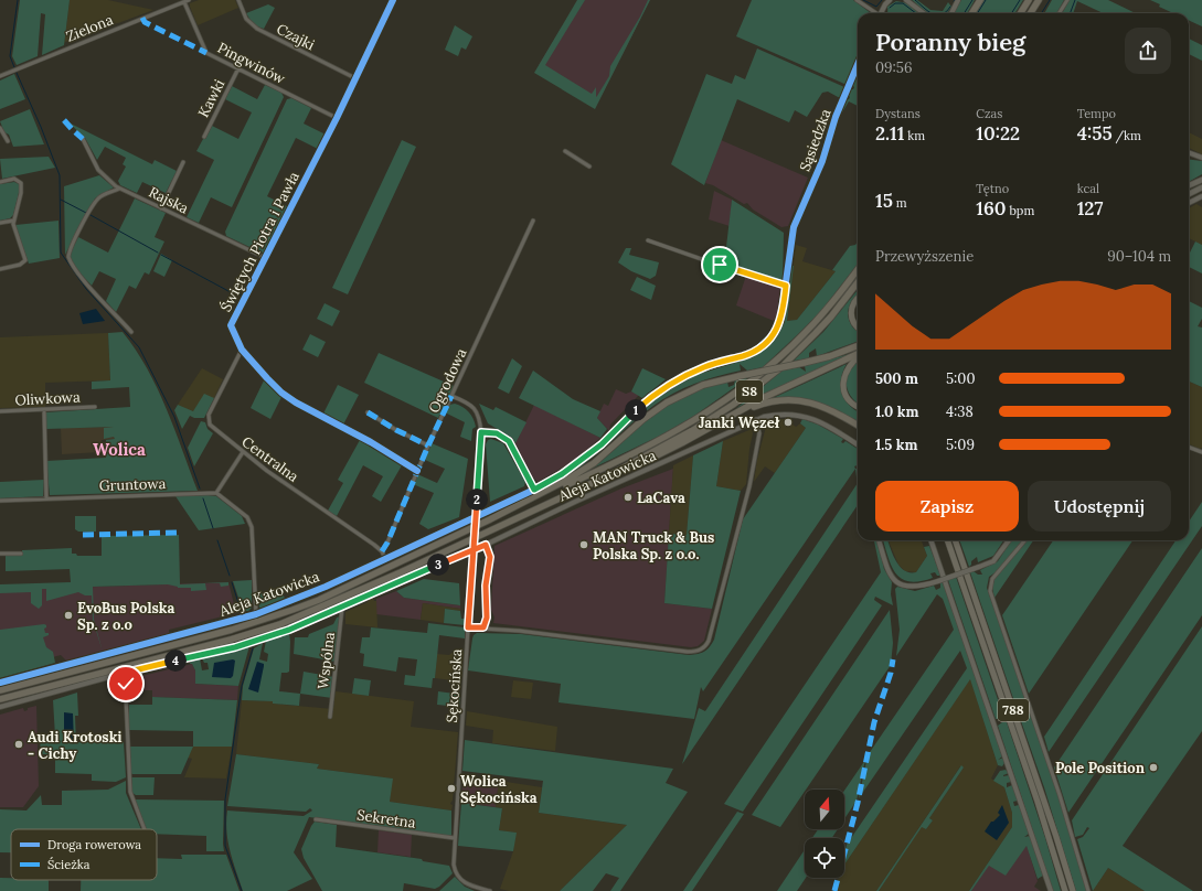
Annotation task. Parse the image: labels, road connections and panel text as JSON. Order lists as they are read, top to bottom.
{
  "streets": {
    "highway": ["S8"],
    "main road": ["788"],
    "street": [
      "Zielona",
      "Czajki",
      "Pingwinów",
      "Kawki",
      "Sąsiedzka",
      "Rajska",
      "Świętych Piotra i Pawła",
      "Ogrodowa",
      "Oliwkowa",
      "Centralna",
      "Aleja Katowicka",
      "Gruntowa",
      "Wspólna",
      "Sękocińska",
      "Sekretna"
    ]
  },
  "crossings": [
    ["Zielona", "Pingwinów"],
    ["Czajki", "Świętych Piotra i Pawła"],
    ["Pingwinów", "Kawki"],
    ["Pingwinów", "Świętych Piotra i Pawła"],
    ["Sąsiedzka", "Aleja Katowicka"],
    ["Rajska", "Świętych Piotra i Pawła"],
    ["Świętych Piotra i Pawła", "Ogrodowa"],
    ["Świętych Piotra i Pawła", "Centralna"],
    ["Ogrodowa", "Centralna"],
    ["Ogrodowa", "Sękocińska"],
    ["Aleja Katowicka", "Wspólna"],
    ["Sękocińska", "Sekretna"]
  ],
  "districts": ["Wolica"],
  "places": [
    "Janki Węzeł",
    "LaCava",
    "MAN Truck & Bus Polska Sp. z o.o.",
    "EvoBus Polska Sp. z o.o",
    "Audi Krotoski - Cichy",
    "Pole Position",
    "Wolica Sękocińska"
  ],
  "legend": ["Droga rowerowa", "Ścieżka"],
  "north": "top",
  "page": {
    "heading": ["Poranny bieg", "09:56"],
    "stats": [
      ["Dystans", "2.11 km"],
      ["Czas", "10:22"],
      ["Tempo", "4:55 /km"],
      ["15 m"],
      ["Tętno", "160 bpm"],
      ["kcal", "127"]
    ],
    "chart": ["Przewyższenie", "90–104 m"],
    "list": [
      {
        "name": "500 m",
        "note": "5:00"
      },
      {
        "name": "1.0 km",
        "note": "4:38"
      },
      {
        "name": "1.5 km",
        "note": "5:09"
      }
    ],
    "pins": [
      "1",
      "2",
      "3",
      "4"
    ],
    "buttons": ["Zapisz", "Udostępnij"]
  }
}
